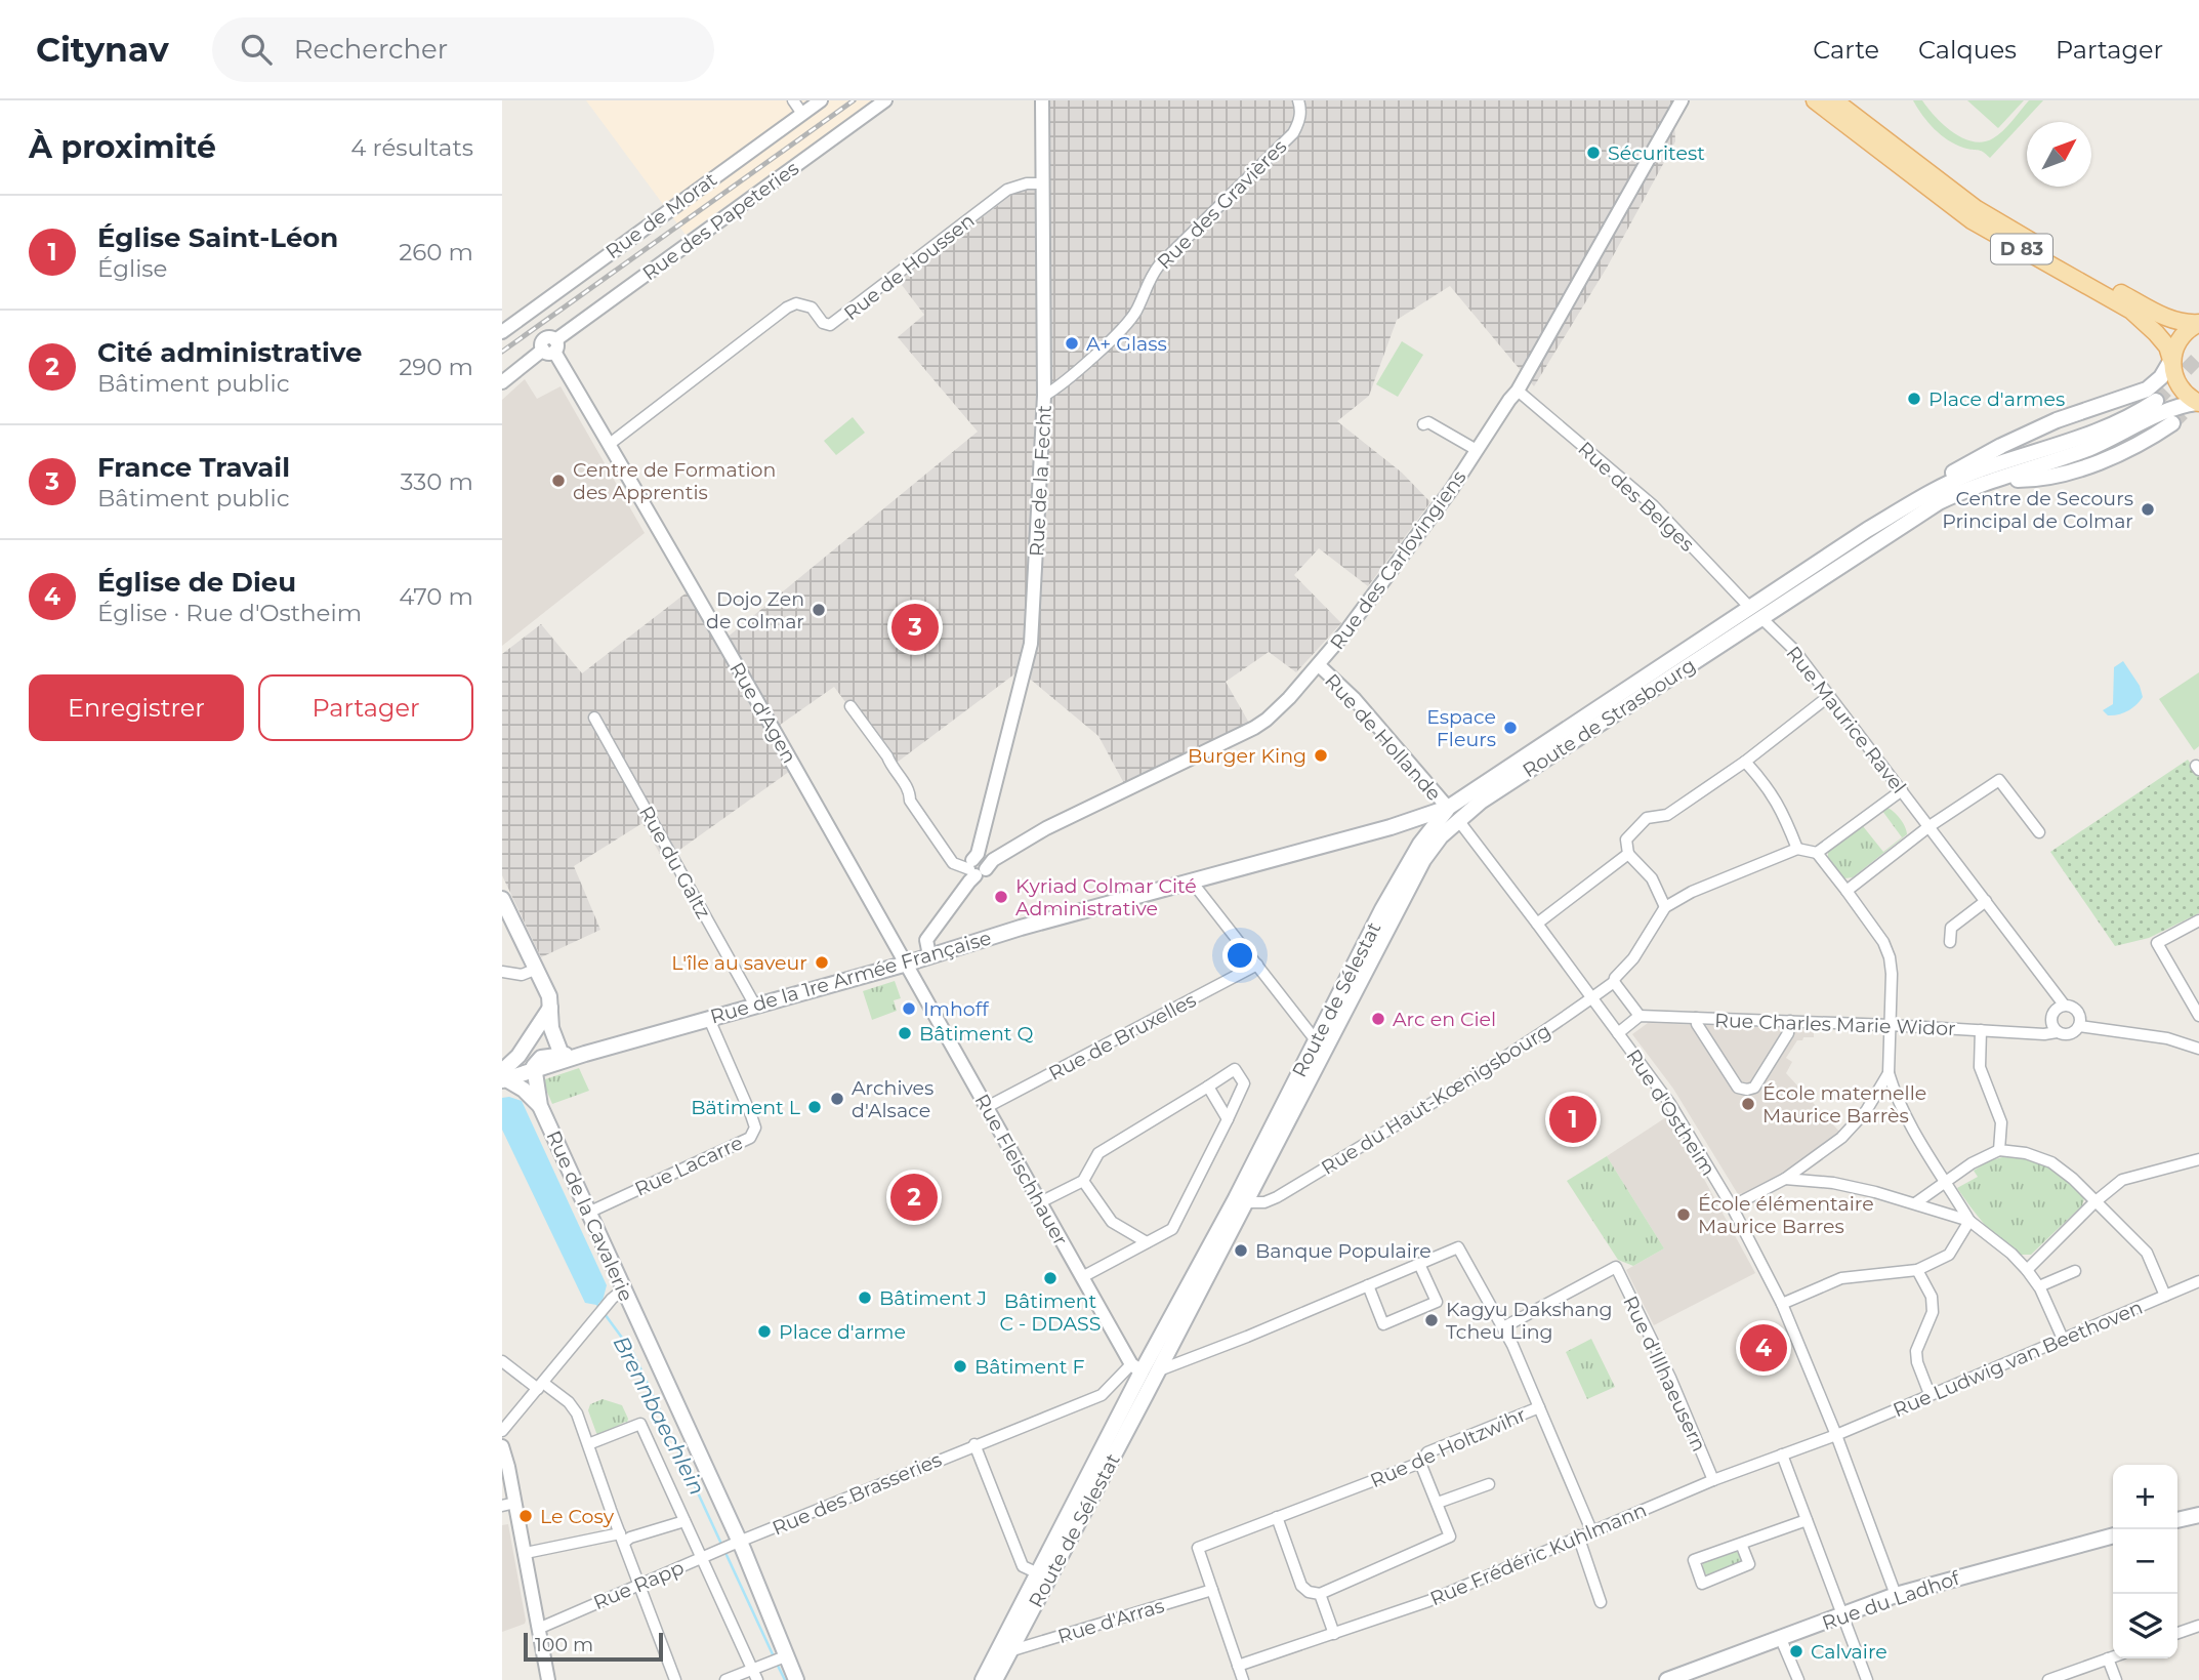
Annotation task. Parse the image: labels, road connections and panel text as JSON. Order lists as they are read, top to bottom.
{
  "streets": {
    "main road": [
      "D 83",
      "Route de Strasbourg",
      "Rue de la 1re Armée Française",
      "Route de Sélestat",
      "Rue de la Cavalerie",
      "Rue du Ladhof"
    ],
    "street": [
      "Rue des Gravières",
      "Rue de Morat",
      "Rue des Papeteries",
      "Rue de Houssen",
      "Rue de la Fecht",
      "Rue des Belges",
      "Rue des Carlovingiens",
      "Rue d'Agen",
      "Rue Maurice Ravel",
      "Rue de Hollande",
      "Rue du Galtz",
      "Rue Charles Marie Widor",
      "Rue de Bruxelles",
      "Rue du Haut-Kœnigsbourg",
      "Rue d'Ostheim",
      "Rue Lacarre",
      "Rue Fleischhauer",
      "Rue Ludwig van Beethoven",
      "Rue d'Illhaeusern",
      "Rue de Holtzwihr",
      "Rue des Brasseries",
      "Rue Frédéric Kuhlmann",
      "Rue Rapp",
      "Rue d'Arras"
    ]
  },
  "crossings": [
    ["Rue des Gravières", "Rue de la Fecht"],
    ["Rue des Papeteries", "Rue d'Agen"],
    ["D 83", "Route de Strasbourg"],
    ["Rue de Houssen", "Rue de la Fecht"],
    ["Rue de Houssen", "Rue d'Agen"],
    ["Rue de la Fecht", "Rue des Carlovingiens"],
    ["Rue de la Fecht", "Rue de la 1re Armée Française"],
    ["Rue des Belges", "Rue des Carlovingiens"],
    ["Rue des Belges", "Route de Strasbourg"],
    ["Rue des Belges", "Rue Maurice Ravel"],
    ["Rue des Carlovingiens", "Rue de Hollande"],
    ["Rue d'Agen", "Rue de la 1re Armée Française"],
    ["Rue d'Agen", "Rue Fleischhauer"],
    ["Route de Strasbourg", "Rue Maurice Ravel"],
    ["Route de Strasbourg", "Rue de Hollande"],
    ["Route de Strasbourg", "Rue de la 1re Armée Française"],
    ["Route de Strasbourg", "Route de Sélestat"],
    ["Route de Strasbourg", "Rue d'Ostheim"],
    ["Rue Maurice Ravel", "Rue Charles Marie Widor"],
    ["Rue de Hollande", "Rue de la 1re Armée Française"],
    ["Rue de Hollande", "Route de Sélestat"],
    ["Rue du Galtz", "Rue de la 1re Armée Française"],
    ["Rue de la 1re Armée Française", "Route de Sélestat"],
    ["Rue de la 1re Armée Française", "Rue Lacarre"],
    ["Rue de la 1re Armée Française", "Rue Fleischhauer"],
    ["Route de Sélestat", "Rue du Haut-Kœnigsbourg"],
    ["Route de Sélestat", "Rue d'Ostheim"],
    ["Route de Sélestat", "Rue Fleischhauer"],
    ["Route de Sélestat", "Rue des Brasseries"],
    ["Route de Sélestat", "Rue d'Arras"],
    ["Rue Charles Marie Widor", "Rue d'Ostheim"],
    ["Rue de Bruxelles", "Rue Fleischhauer"],
    ["Rue du Haut-Kœnigsbourg", "Rue d'Ostheim"],
    ["Rue d'Ostheim", "Rue Ludwig van Beethoven"],
    ["Rue d'Ostheim", "Rue Frédéric Kuhlmann"],
    ["Rue d'Ostheim", "Rue du Ladhof"],
    ["Rue Lacarre", "Rue de la Cavalerie"],
    ["Rue Fleischhauer", "Rue des Brasseries"],
    ["Rue de la Cavalerie", "Rue des Brasseries"],
    ["Rue de la Cavalerie", "Rue Rapp"],
    ["Rue Ludwig van Beethoven", "Rue Frédéric Kuhlmann"],
    ["Rue d'Illhaeusern", "Rue Frédéric Kuhlmann"],
    ["Rue de Holtzwihr", "Rue d'Arras"],
    ["Rue des Brasseries", "Rue Rapp"]
  ],
  "water": ["Brennbaechlein"],
  "places": [
    "Sécuritest",
    "A+ Glass",
    "Place d'armes",
    "Centre de Formation des Apprentis",
    "Centre de Secours Principal de Colmar",
    "Dojo Zen de colmar",
    "Espace Fleurs",
    "Burger King",
    "Kyriad Colmar Cité Administrative",
    "L'île au saveur",
    "Imhoff",
    "Arc en Ciel",
    "Bâtiment Q",
    "Archives d'Alsace",
    "École maternelle Maurice Barrès",
    "Bätiment L",
    "École élémentaire Maurice Barres",
    "Banque Populaire",
    "Bâtiment C - DDASS",
    "Bâtiment J",
    "Kagyu Dakshang Tcheu Ling",
    "Place d'arme",
    "Bâtiment F",
    "Le Cosy",
    "Calvaire"
  ],
  "scale_bar": "100 m",
  "north": "top right",
  "page": {
    "header": "Citynav",
    "search": "Rechercher",
    "nav": ["Carte", "Calques", "Partager"],
    "heading": ["À proximité", "4 résultats"],
    "list": [
      {
        "mark": "1",
        "name": "Église Saint-Léon",
        "note": "Église",
        "value": "260 m"
      },
      {
        "mark": "2",
        "name": "Cité administrative",
        "note": "Bâtiment public",
        "value": "290 m"
      },
      {
        "mark": "3",
        "name": "France Travail",
        "note": "Bâtiment public",
        "value": "330 m"
      },
      {
        "mark": "4",
        "name": "Église de Dieu",
        "note": "Église · Rue d'Ostheim",
        "value": "470 m"
      }
    ],
    "pins": [
      "3",
      "1",
      "2",
      "4"
    ],
    "buttons": ["Enregistrer", "Partager"],
    "map_buttons": ["+", "−"],
    "scale": "100 m"
  }
}
